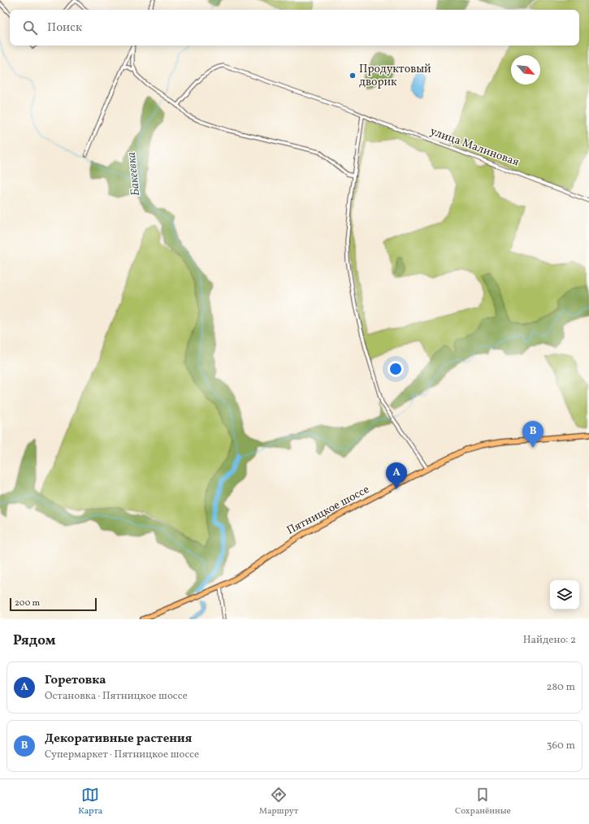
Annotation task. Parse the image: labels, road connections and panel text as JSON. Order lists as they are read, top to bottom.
{
  "streets": {
    "main road": ["Пятницкое шоссе"],
    "street": ["улица Малиновая"]
  },
  "water": ["Бакеевка"],
  "places": ["Продуктовый дворик"],
  "scale_bar": "200 m",
  "north": "bottom right",
  "page": {
    "search": "Поиск",
    "pins": ["B", "A"],
    "scale": "200 m",
    "heading": ["Рядом", "Найдено: 2"],
    "list": [
      {
        "mark": "A",
        "name": "Горетовка",
        "note": "Остановка · Пятницкое шоссе",
        "value": "280 m"
      },
      {
        "mark": "B",
        "name": "Декоративные растения",
        "note": "Супермаркет · Пятницкое шоссе",
        "value": "360 m"
      }
    ],
    "nav": ["Карта", "Маршрут", "Сохранённые"]
  }
}
